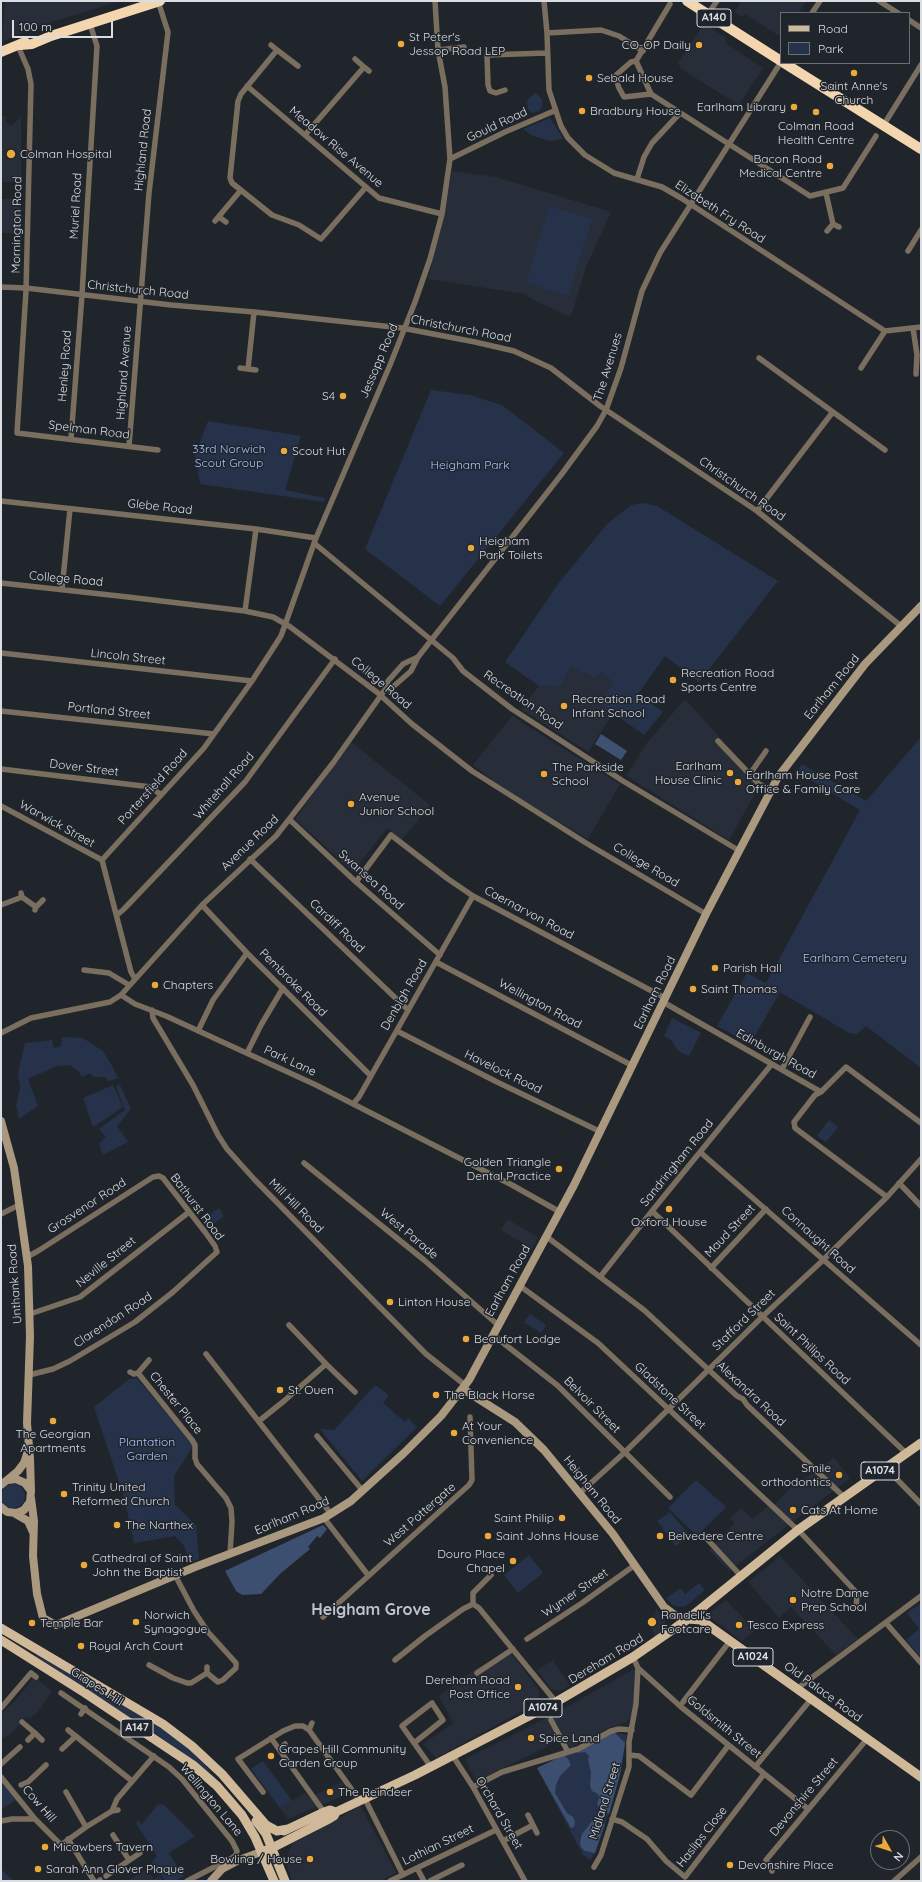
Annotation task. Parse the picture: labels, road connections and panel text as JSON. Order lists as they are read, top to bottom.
{
  "streets": {
    "highway": ["A140"],
    "main road": [
      "Earlham Road",
      "Unthank Road",
      "A1074",
      "Heigham Road",
      "A1024",
      "Dereham Road",
      "Grapes Hill",
      "Old Palace Road",
      "A147"
    ],
    "street": [
      "Gould Road",
      "Meadow Rise Avenue",
      "Highland Road",
      "Muriel Road",
      "Elizabeth Fry Road",
      "Mornington Road",
      "Christchurch Road",
      "Jessopp Road",
      "Henley Road",
      "The Avenues",
      "Highland Avenue",
      "Spelman Road",
      "Glebe Road",
      "College Road",
      "Lincoln Street",
      "Recreation Road",
      "Portland Street",
      "Dover Street",
      "Whitehall Road",
      "Portersfield Road",
      "Warwick Street",
      "Avenue Road",
      "Swansea Road",
      "Caernarvon Road",
      "Cardiff Road",
      "Pembroke Road",
      "Denbigh Road",
      "Wellington Road",
      "Edinburgh Road",
      "Park Lane",
      "Havelock Road",
      "Sandringham Road",
      "Grosvenor Road",
      "Mill Hill Road",
      "Bathurst Road",
      "Maud Street",
      "West Parade",
      "Connaught Road",
      "Neville Street",
      "Clarendon Road",
      "Stafford Street",
      "Saint Philips Road",
      "Alexandra Road",
      "Gladstone Street",
      "Chester Place",
      "Belvoir Street",
      "West Pottergate",
      "Wymer Street",
      "Goldsmith Street",
      "Devonshire Street",
      "Wellington Lane",
      "Midland Street",
      "Cow Hill",
      "Orchard Street",
      "Haslips Close",
      "Lothian Street"
    ]
  },
  "crossings": [
    ["Gould Road", "Elizabeth Fry Road"],
    ["Gould Road", "Jessopp Road"],
    ["Meadow Rise Avenue", "Jessopp Road"],
    ["Highland Road", "Christchurch Road"],
    ["Highland Road", "Highland Avenue"],
    ["Muriel Road", "Christchurch Road"],
    ["Muriel Road", "Henley Road"],
    ["Elizabeth Fry Road", "The Avenues"],
    ["Mornington Road", "Christchurch Road"],
    ["Mornington Road", "Spelman Road"],
    ["Christchurch Road", "Jessopp Road"],
    ["Christchurch Road", "Henley Road"],
    ["Christchurch Road", "The Avenues"],
    ["Christchurch Road", "Highland Avenue"],
    ["Christchurch Road", "Earlham Road"],
    ["Jessopp Road", "Glebe Road"],
    ["Jessopp Road", "College Road"],
    ["Jessopp Road", "Recreation Road"],
    ["Jessopp Road", "Portersfield Road"],
    ["Henley Road", "Spelman Road"],
    ["The Avenues", "College Road"],
    ["The Avenues", "Recreation Road"],
    ["The Avenues", "Avenue Road"],
    ["Highland Avenue", "Spelman Road"],
    ["Glebe Road", "Recreation Road"],
    ["College Road", "Earlham Road"],
    ["College Road", "Whitehall Road"],
    ["College Road", "Portersfield Road"],
    ["College Road", "Avenue Road"],
    ["Lincoln Street", "Portersfield Road"],
    ["Earlham Road", "Recreation Road"],
    ["Earlham Road", "Caernarvon Road"],
    ["Earlham Road", "Wellington Road"],
    ["Earlham Road", "Edinburgh Road"],
    ["Earlham Road", "Park Lane"],
    ["Earlham Road", "Havelock Road"],
    ["Earlham Road", "Mill Hill Road"],
    ["Earlham Road", "West Parade"],
    ["Earlham Road", "Unthank Road"],
    ["Earlham Road", "Alexandra Road"],
    ["Earlham Road", "Gladstone Street"],
    ["Earlham Road", "Chester Place"],
    ["Earlham Road", "Belvoir Street"],
    ["Earlham Road", "Heigham Road"],
    ["Portland Street", "Portersfield Road"],
    ["Dover Street", "Portersfield Road"],
    ["Portersfield Road", "Warwick Street"],
    ["Avenue Road", "Swansea Road"],
    ["Avenue Road", "Cardiff Road"],
    ["Avenue Road", "Pembroke Road"],
    ["Avenue Road", "Park Lane"],
    ["Swansea Road", "Caernarvon Road"],
    ["Swansea Road", "Denbigh Road"],
    ["Caernarvon Road", "Denbigh Road"],
    ["Caernarvon Road", "Edinburgh Road"],
    ["Cardiff Road", "Denbigh Road"],
    ["Pembroke Road", "Denbigh Road"],
    ["Denbigh Road", "Wellington Road"],
    ["Denbigh Road", "Park Lane"],
    ["Denbigh Road", "Havelock Road"],
    ["Edinburgh Road", "Sandringham Road"],
    ["Edinburgh Road", "Stafford Street"],
    ["Park Lane", "Mill Hill Road"],
    ["Sandringham Road", "Connaught Road"],
    ["Sandringham Road", "Saint Philips Road"],
    ["Sandringham Road", "Alexandra Road"],
    ["Grosvenor Road", "Bathurst Road"],
    ["Grosvenor Road", "Unthank Road"],
    ["Mill Hill Road", "Heigham Road"],
    ["Bathurst Road", "Neville Street"],
    ["Bathurst Road", "Clarendon Road"],
    ["Maud Street", "Connaught Road"],
    ["Maud Street", "Saint Philips Road"],
    ["Connaught Road", "Stafford Street"],
    ["Neville Street", "Unthank Road"],
    ["Unthank Road", "Clarendon Road"],
    ["Stafford Street", "Saint Philips Road"],
    ["Stafford Street", "Alexandra Road"],
    ["Stafford Street", "Gladstone Street"],
    ["Stafford Street", "Belvoir Street"],
    ["Stafford Street", "Heigham Road"],
    ["Saint Philips Road", "Dereham Road"],
    ["Alexandra Road", "Dereham Road"],
    ["Gladstone Street", "Dereham Road"],
    ["Heigham Road", "Wymer Street"],
    ["Heigham Road", "Dereham Road"],
    ["Heigham Road", "Old Palace Road"],
    ["Dereham Road", "Grapes Hill"],
    ["Dereham Road", "Old Palace Road"],
    ["Dereham Road", "Goldsmith Street"],
    ["Dereham Road", "A147"],
    ["Dereham Road", "Orchard Street"],
    ["Grapes Hill", "A147"],
    ["Old Palace Road", "Devonshire Street"],
    ["Goldsmith Street", "Devonshire Street"],
    ["Goldsmith Street", "Midland Street"],
    ["Goldsmith Street", "Haslips Close"],
    ["Midland Street", "Haslips Close"],
    ["Orchard Street", "Lothian Street"]
  ],
  "districts": ["Heigham Grove"],
  "parks": [
    "33rd Norwich Scout Group",
    "Heigham Park",
    "Earlham Cemetery",
    "Plantation Garden"
  ],
  "places": [
    "St Peter's Jessop Road LEP",
    "CO-OP Daily",
    "Saint Anne's Church",
    "Sebald House",
    "Earlham Library",
    "Bradbury House",
    "Colman Road Health Centre",
    "Colman Hospital",
    "Bacon Road Medical Centre",
    "S4",
    "Scout Hut",
    "Heigham Park Toilets",
    "Recreation Road Sports Centre",
    "Recreation Road Infant School",
    "Earlham House Clinic",
    "The Parkside School",
    "Earlham House Post Office & Family Care",
    "Avenue Junior School",
    "Parish Hall",
    "Chapters",
    "Saint Thomas",
    "Golden Triangle Dental Practice",
    "Oxford House",
    "Linton House",
    "Beaufort Lodge",
    "St. Ouen",
    "The Black Horse",
    "The Georgian Apartments",
    "At Your Convenience",
    "Smile orthodontics",
    "Trinity United Reformed Church",
    "Cats At Home",
    "Saint Philip",
    "The Narthex",
    "Saint Johns House",
    "Belvedere Centre",
    "Douro Place Chapel",
    "Cathedral of Saint John the Baptist",
    "Notre Dame Prep School",
    "Norwich Synagogue",
    "Randell's Footcare",
    "Temple Bar",
    "Tesco Express",
    "Royal Arch Court",
    "Dereham Road Post Office",
    "Spice Land",
    "Grapes Hill Community Garden Group",
    "The Reindeer",
    "Micawbers Tavern",
    "Bowling / House",
    "Devonshire Place",
    "Sarah Ann Glover Plaque"
  ],
  "legend": ["Road", "Park"],
  "scale_bar": "100 m",
  "north": "bottom right"
}
